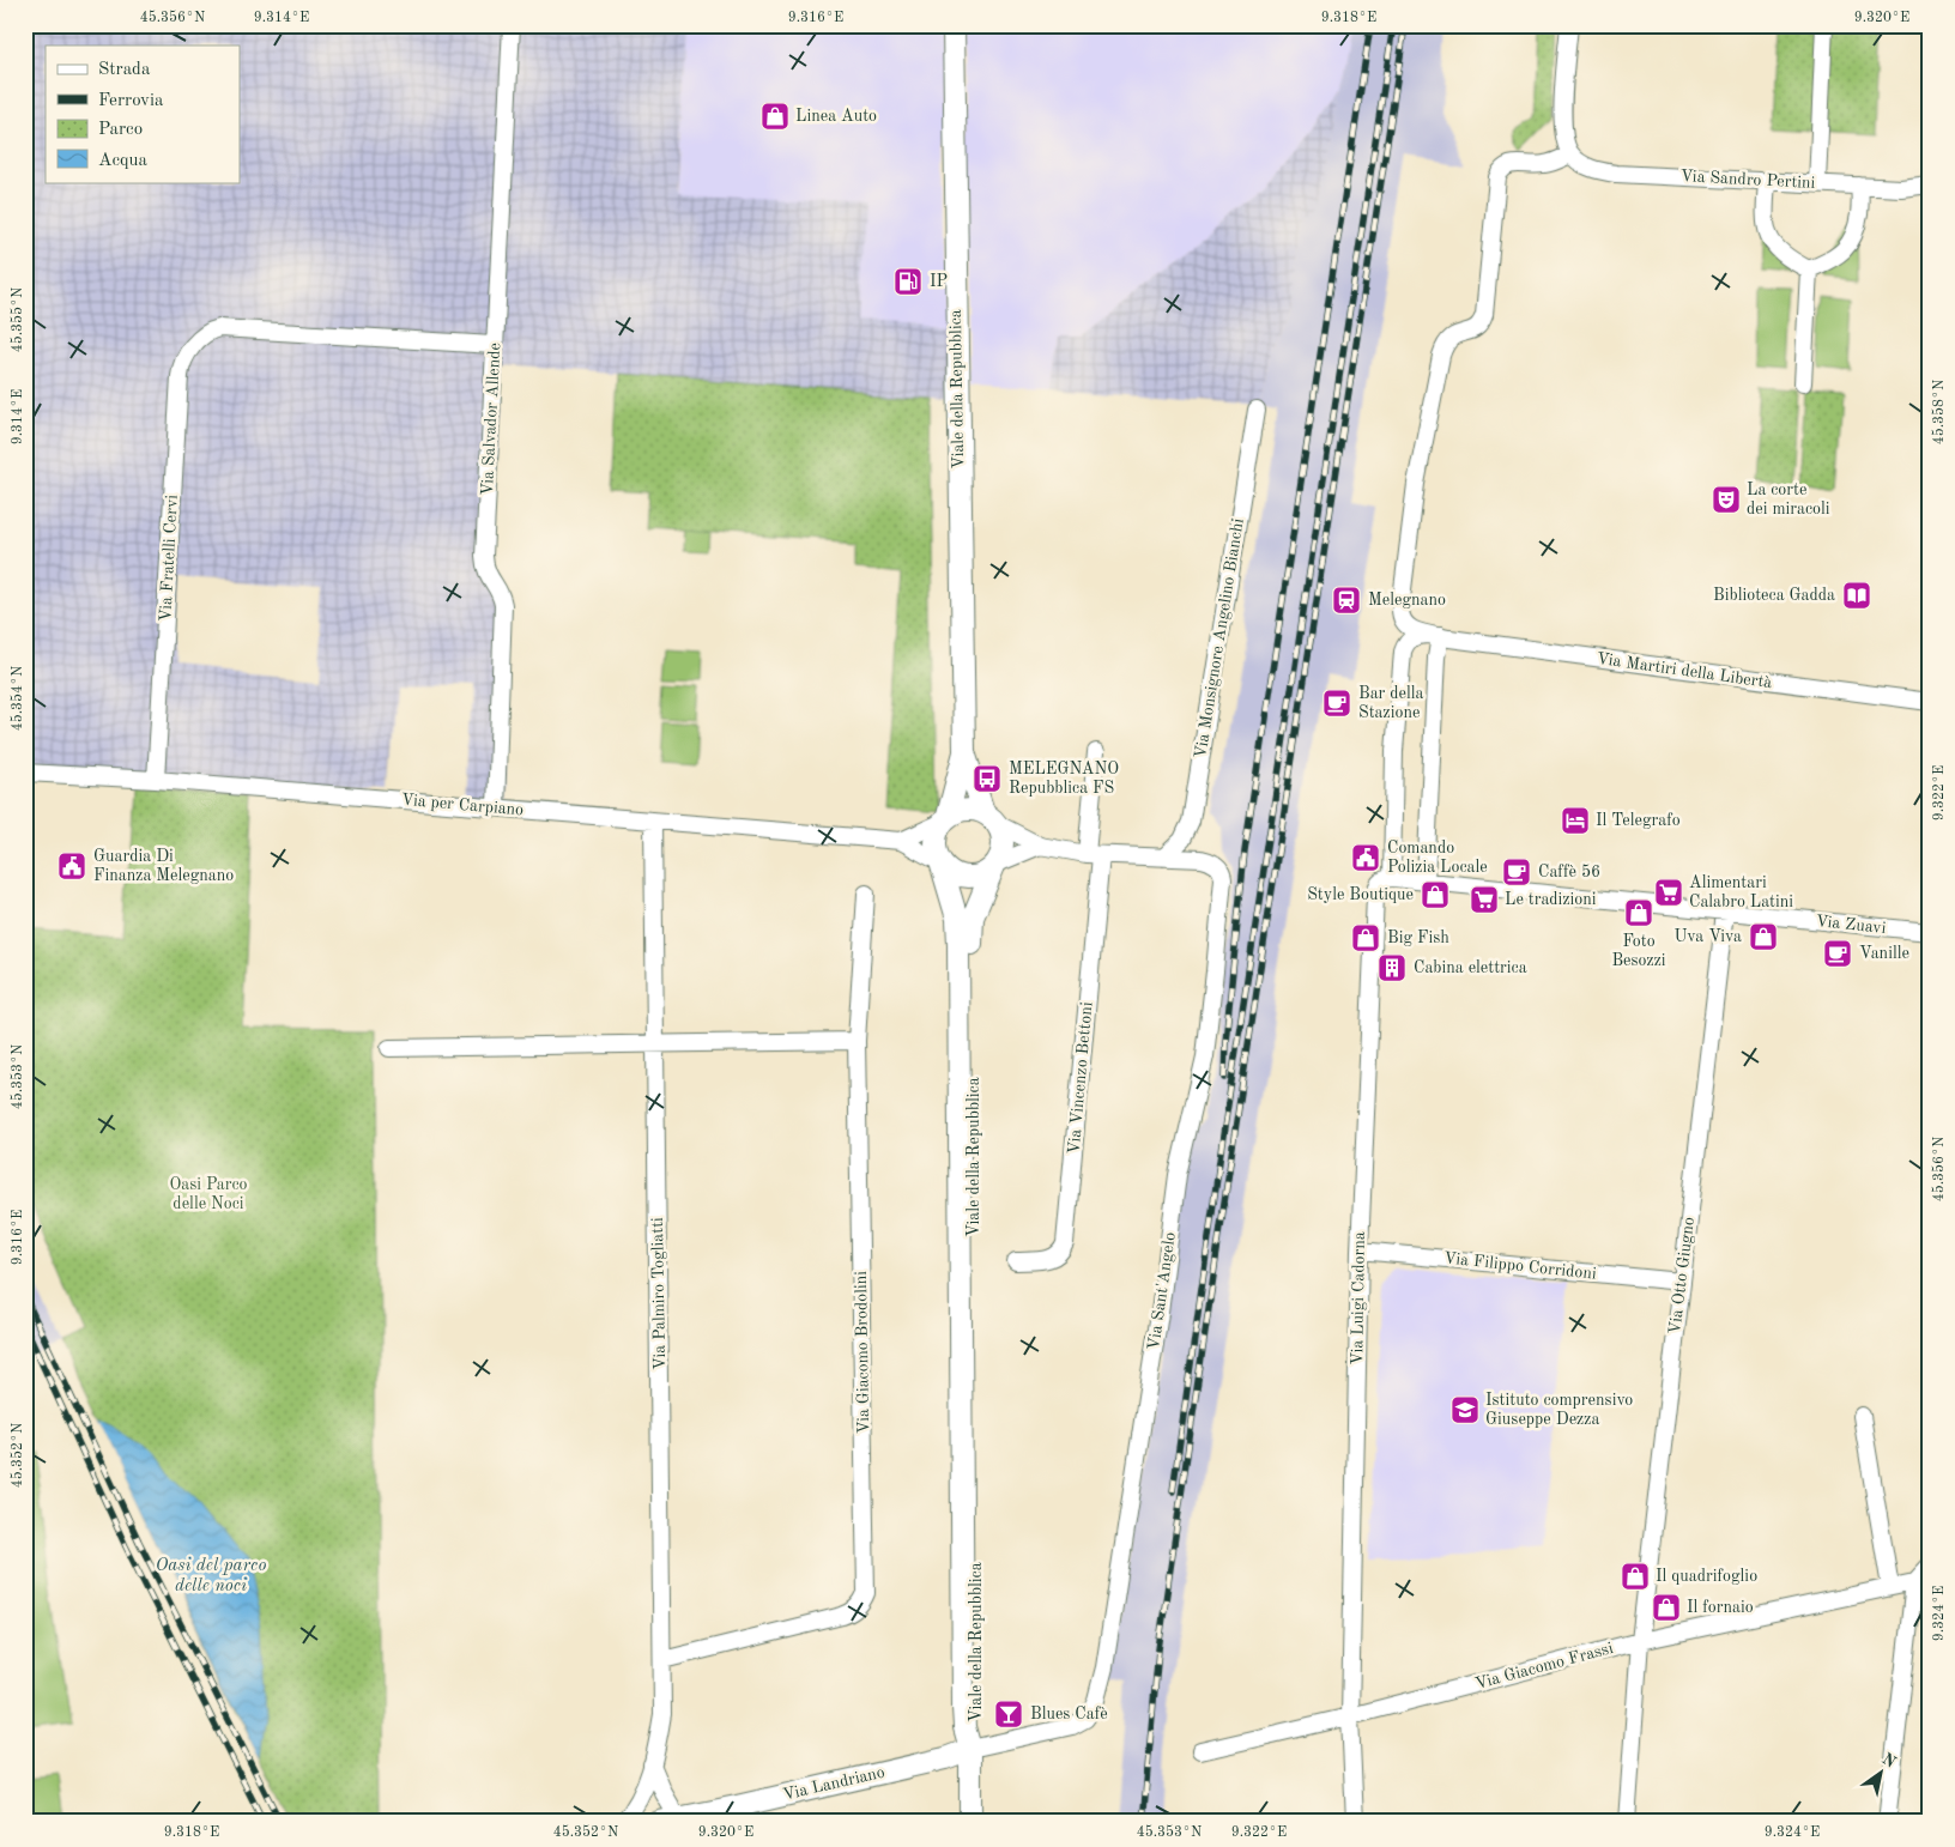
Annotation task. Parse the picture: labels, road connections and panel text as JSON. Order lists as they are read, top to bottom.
{
  "streets": {
    "street": [
      "Via Sandro Pertini",
      "Viale della Repubblica",
      "Via Salvador Allende",
      "Via Fratelli Cervi",
      "Via Monsignore Angelino Bianchi",
      "Via Martiri della Libertà",
      "Via per Carpiano",
      "Via Zuavi",
      "Via Vincenzo Bettoni",
      "Via Filippo Corridoni",
      "Via Otto Giugno",
      "Via Sant'Angelo",
      "Via Palmiro Togliatti",
      "Via Luigi Cadorna",
      "Via Giacomo Brodolini",
      "Via Giacomo Frassi",
      "Via Landriano"
    ]
  },
  "crossings": [
    ["Viale della Repubblica", "Via per Carpiano"],
    ["Viale della Repubblica", "Via Sant'Angelo"],
    ["Viale della Repubblica", "Via Landriano"],
    ["Via Salvador Allende", "Via Fratelli Cervi"],
    ["Via Salvador Allende", "Via per Carpiano"],
    ["Via Fratelli Cervi", "Via per Carpiano"],
    ["Via Monsignore Angelino Bianchi", "Via Sant'Angelo"],
    ["Via Martiri della Libertà", "Via Luigi Cadorna"],
    ["Via per Carpiano", "Via Palmiro Togliatti"],
    ["Via Zuavi", "Via Otto Giugno"],
    ["Via Zuavi", "Via Luigi Cadorna"],
    ["Via Filippo Corridoni", "Via Otto Giugno"],
    ["Via Filippo Corridoni", "Via Luigi Cadorna"],
    ["Via Otto Giugno", "Via Giacomo Frassi"],
    ["Via Sant'Angelo", "Via Landriano"],
    ["Via Palmiro Togliatti", "Via Giacomo Brodolini"],
    ["Via Luigi Cadorna", "Via Giacomo Frassi"]
  ],
  "water": ["Oasi del parco delle noci"],
  "parks": ["Oasi Parco delle Noci"],
  "places": {
    "shop": [
      "Linea Auto",
      "Style Boutique",
      "Foto Besozzi",
      "Uva Viva",
      "Big Fish",
      "Il quadrifoglio",
      "Il fornaio"
    ],
    "fuel station": ["IP"],
    "theatre": ["La corte dei miracoli"],
    "library": ["Biblioteca Gadda"],
    "station": ["Melegnano"],
    "cafe": ["Bar della Stazione", "Caffè 56", "Vanille"],
    "bus stop": ["MELEGNANO Repubblica FS"],
    "hotel": ["Il Telegrafo"],
    "public building": ["Comando Polizia Locale", "Guardia Di Finanza Melegnano"],
    "supermarket": ["Alimentari Calabro Latini", "Le tradizioni"],
    "building": ["Cabina elettrica"],
    "school or university": ["Istituto comprensivo Giuseppe Dezza"],
    "bar": ["Blues Cafè"]
  },
  "legend": [
    "Strada",
    "Ferrovia",
    "Parco",
    "Acqua"
  ],
  "north": "top right",
  "coordinates": [
    "45.356°N",
    "9.314°E",
    "9.316°E",
    "9.318°E",
    "9.320°E",
    "45.355°N",
    "45.358°N",
    "45.354°N",
    "9.322°E",
    "45.353°N",
    "45.352°N",
    "9.324°E"
  ]
}
